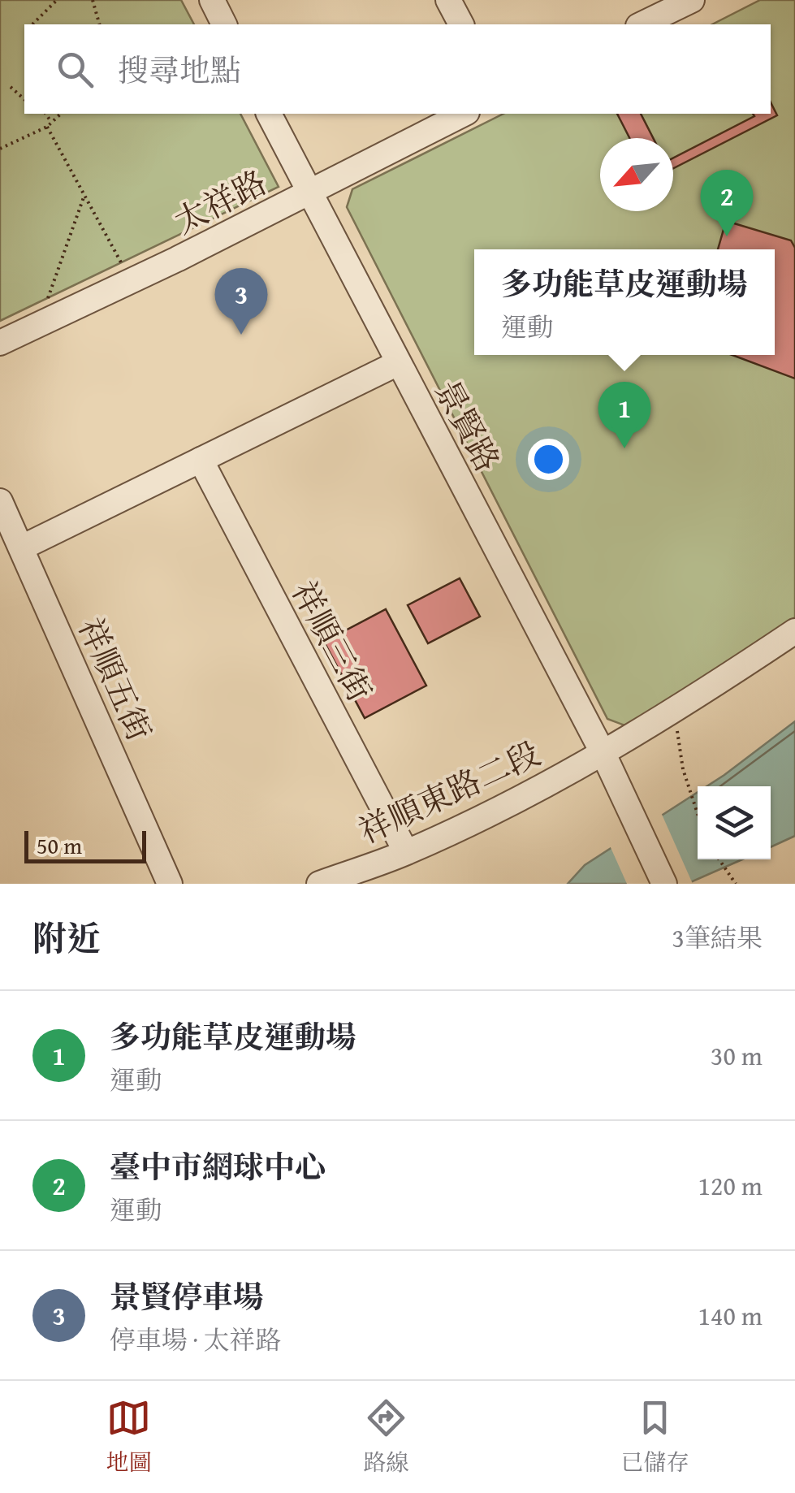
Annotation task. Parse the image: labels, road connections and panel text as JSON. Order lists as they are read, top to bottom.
{
  "streets": {
    "street": [
      "太祥路",
      "景賢路",
      "祥順三街",
      "祥順五街",
      "祥順東路二段"
    ]
  },
  "crossings": [
    ["太祥路", "景賢路"],
    ["景賢路", "祥順東路二段"],
    ["祥順三街", "祥順東路二段"]
  ],
  "scale_bar": "50 m",
  "north": "bottom left",
  "page": {
    "search": "搜尋地點",
    "pins": ["2", "3", "1"],
    "popup": ["多功能草皮運動場", "運動"],
    "scale": "50 m",
    "heading": ["附近", "3筆結果"],
    "list": [
      {
        "mark": "1",
        "name": "多功能草皮運動場",
        "note": "運動",
        "value": "30 m"
      },
      {
        "mark": "2",
        "name": "臺中市網球中心",
        "note": "運動",
        "value": "120 m"
      },
      {
        "mark": "3",
        "name": "景賢停車場",
        "note": "停車場 · 太祥路",
        "value": "140 m"
      }
    ],
    "nav": ["地圖", "路線", "已儲存"]
  }
}
